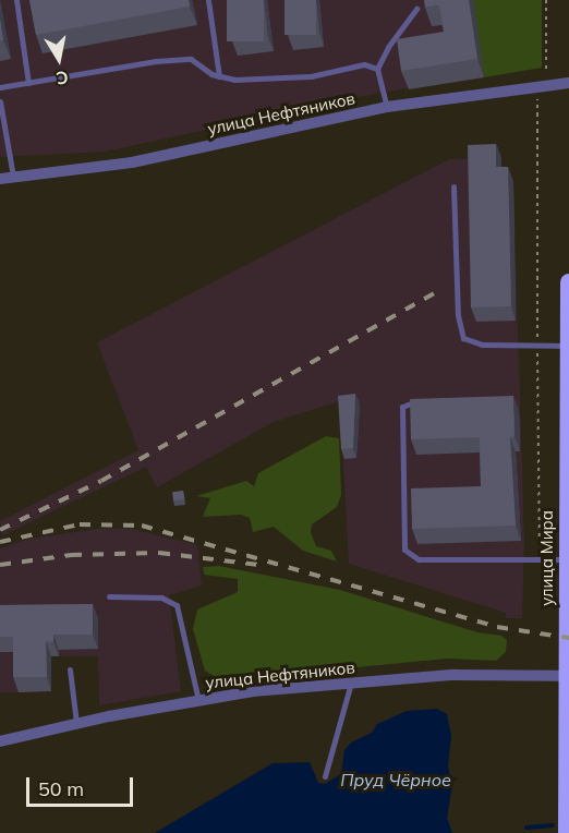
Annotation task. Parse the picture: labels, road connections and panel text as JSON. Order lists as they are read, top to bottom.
{
  "streets": {
    "highway": ["улица Мира"],
    "street": ["улица Нефтяников"]
  },
  "crossings": [
    ["улица Нефтяников", "улица Мира"]
  ],
  "water": ["Пруд Чёрное"],
  "scale_bar": "50 m",
  "north": "bottom"
}
